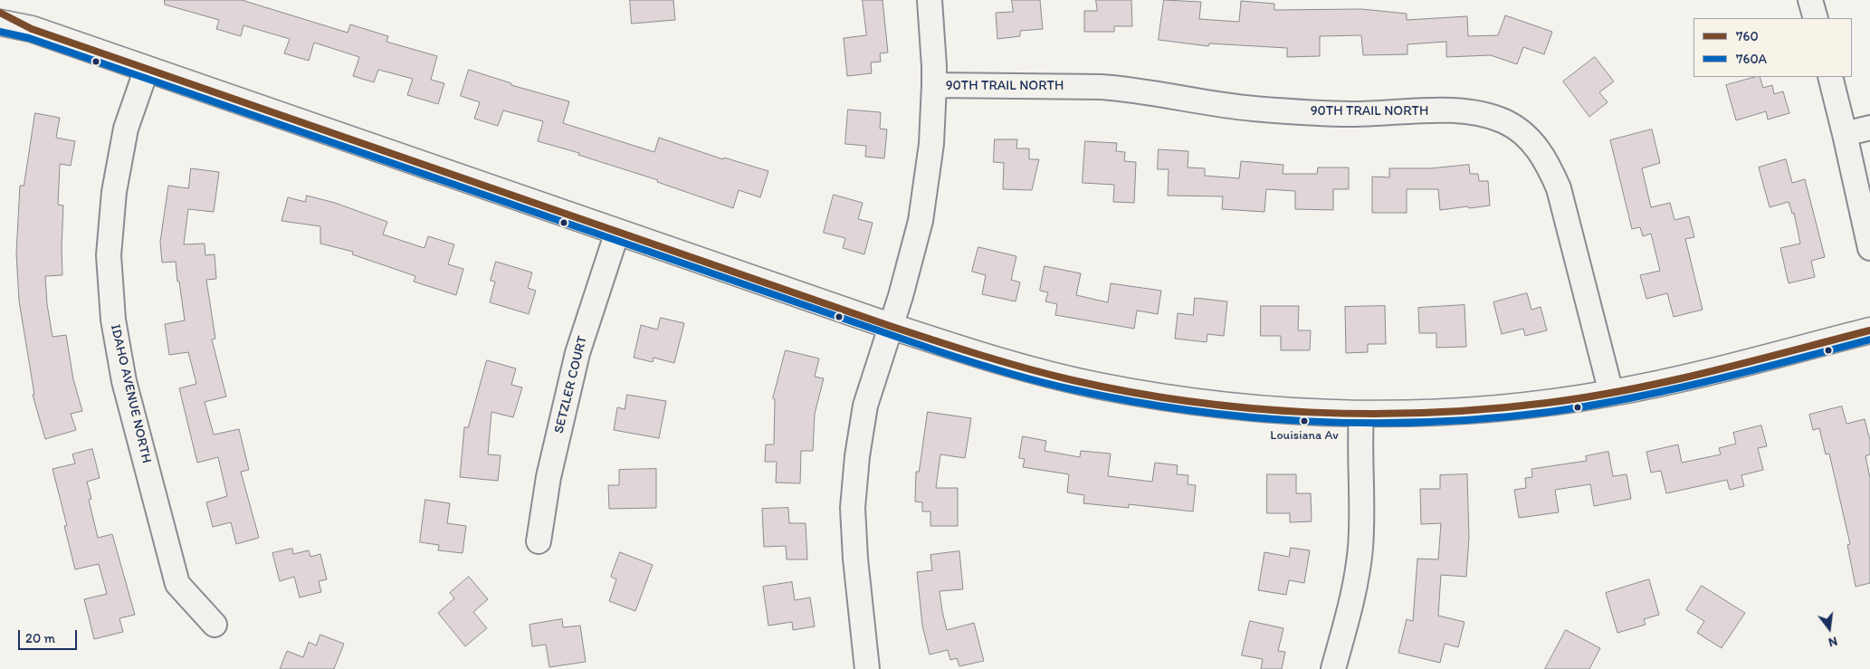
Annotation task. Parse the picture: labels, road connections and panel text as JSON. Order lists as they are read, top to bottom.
{
  "streets": {
    "street": ["90TH TRAIL NORTH", "SETZLER COURT", "IDAHO AVENUE NORTH"]
  },
  "places": ["Louisiana Av"],
  "lines": ["transit line 760", "transit line 760A"],
  "legend": ["760", "760A"],
  "scale_bar": "20 m",
  "north": "bottom"
}
